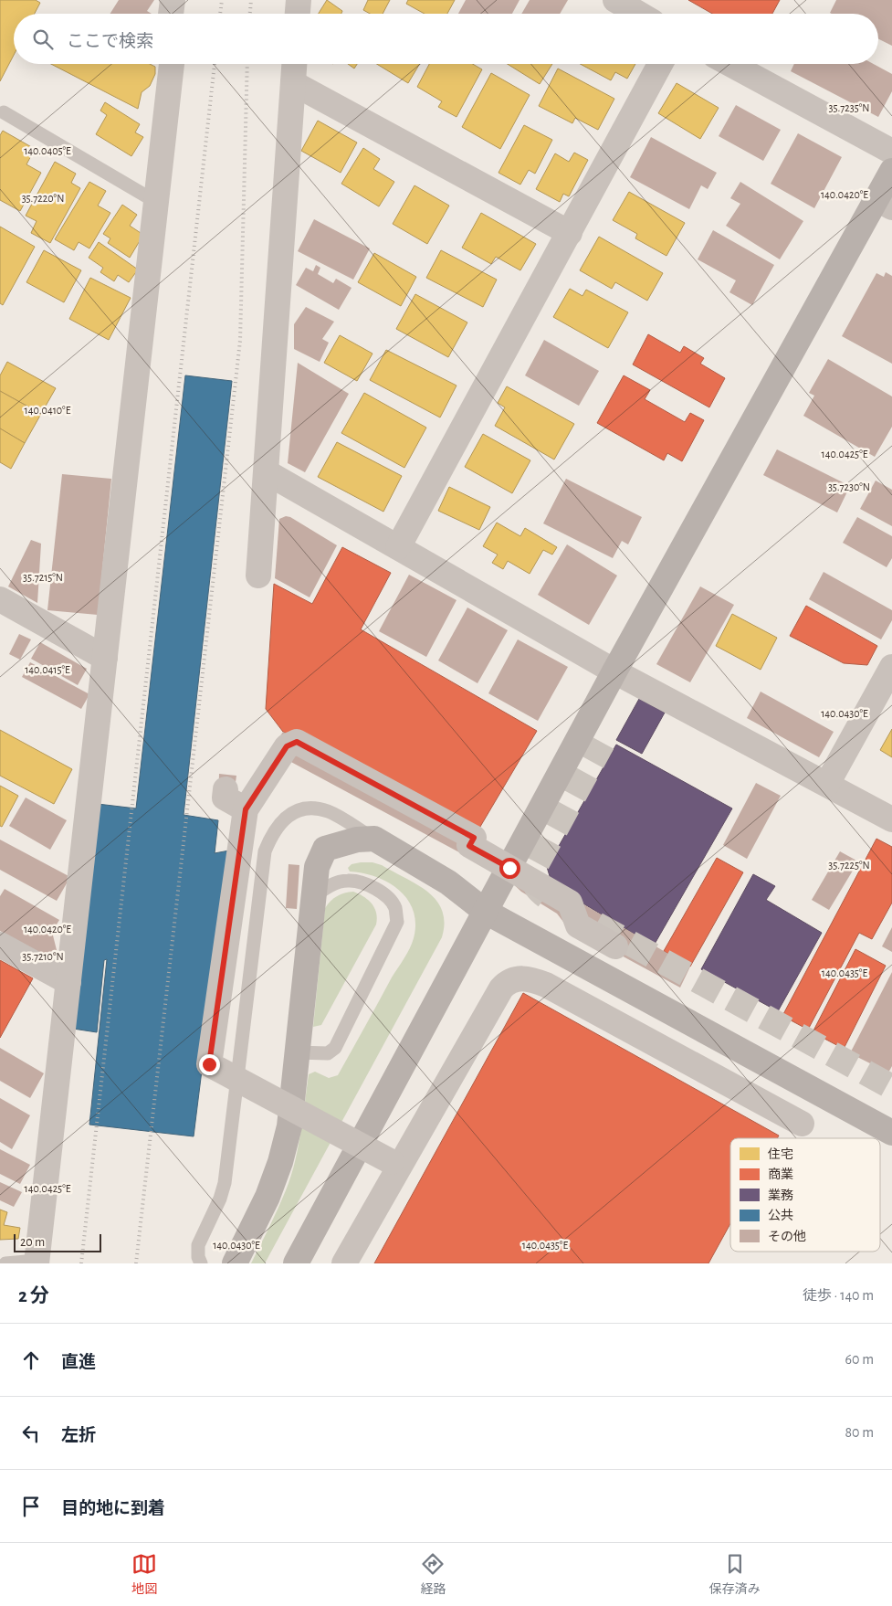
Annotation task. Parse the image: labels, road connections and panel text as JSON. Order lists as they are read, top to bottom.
{
  "legend": [
    "住宅",
    "商業",
    "業務",
    "公共",
    "その他"
  ],
  "scale_bar": "20 m",
  "page": {
    "search": "ここで検索",
    "scale": "20 m",
    "heading": ["2 分", "徒歩 · 140 m"],
    "list": [
      ["直進", "60 m"],
      ["左折", "80 m"],
      "目的地に到着"
    ],
    "nav": ["地図", "経路", "保存済み"]
  },
  "coordinates": [
    "35.7235°N",
    "140.0405°E",
    "140.0420°E",
    "35.7220°N",
    "140.0410°E",
    "140.0425°E",
    "35.7230°N",
    "35.7215°N",
    "140.0415°E",
    "140.0430°E",
    "35.7225°N",
    "35.7210°N",
    "140.0435°E"
  ]
}
